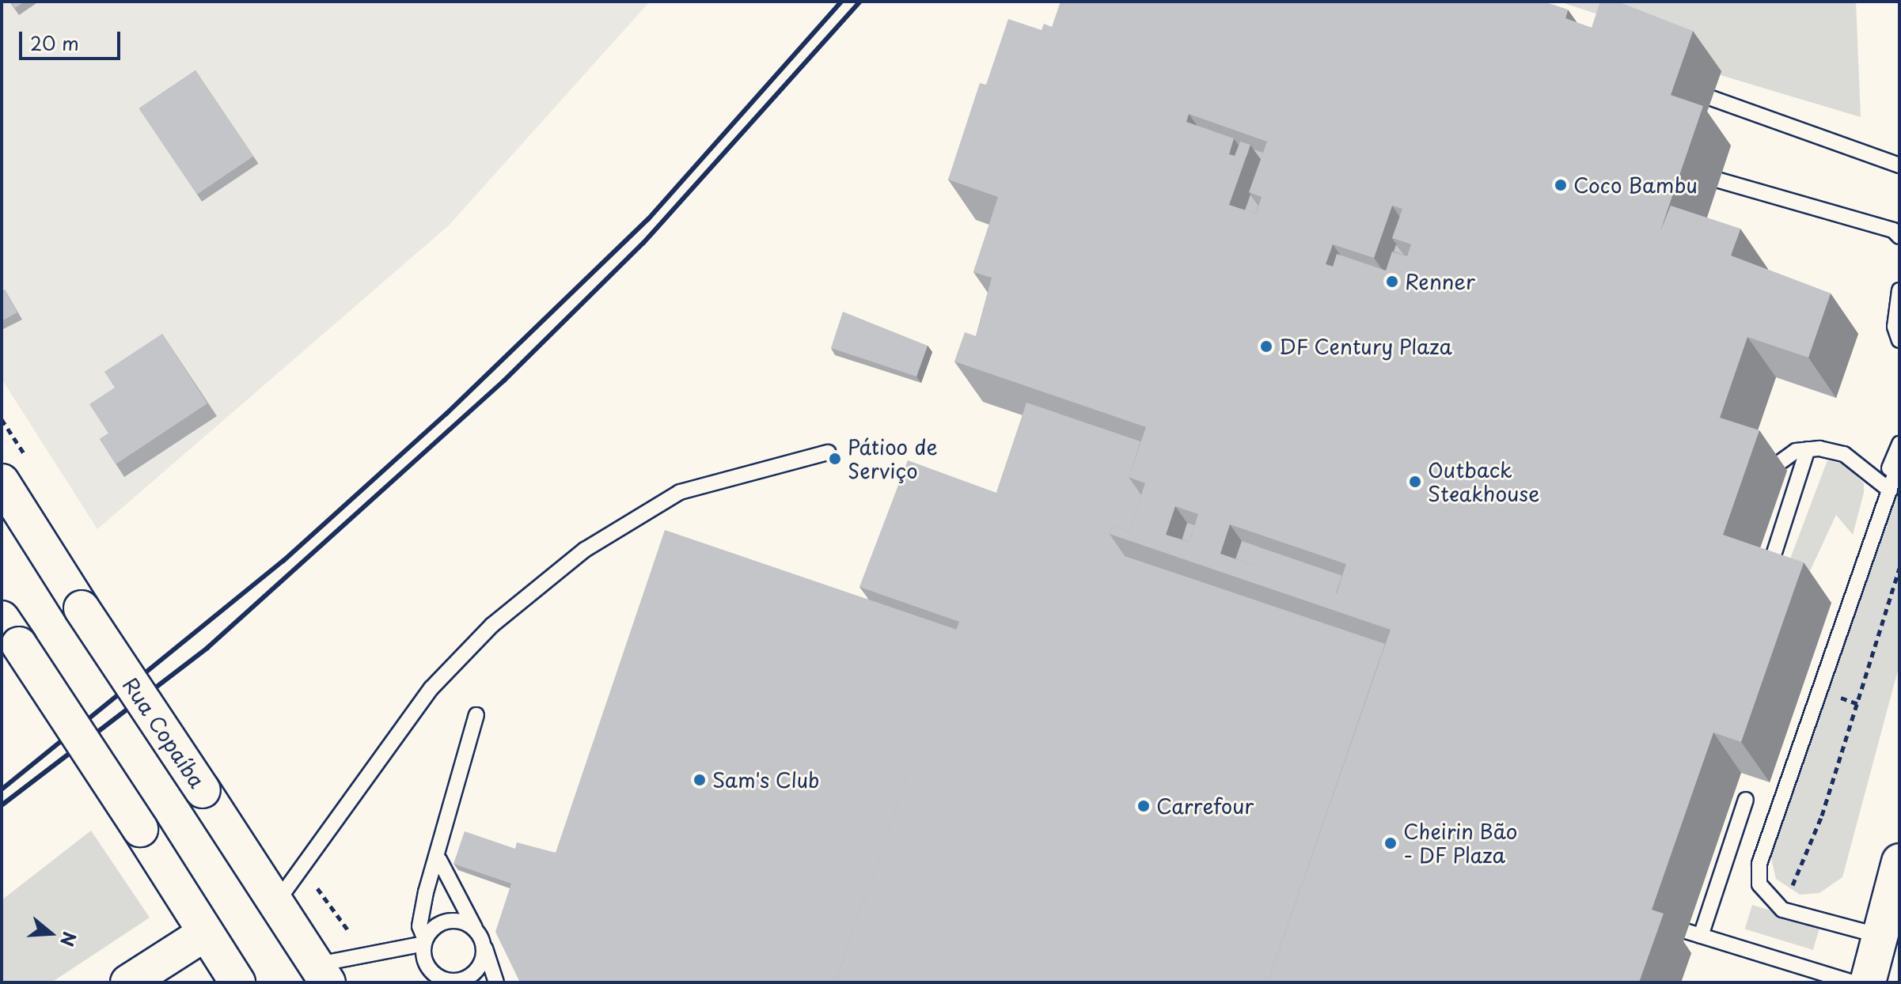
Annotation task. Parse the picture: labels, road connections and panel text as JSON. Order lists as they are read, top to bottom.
{
  "streets": {
    "main road": ["Rua Copaíba"]
  },
  "places": [
    "Coco Bambu",
    "Renner",
    "DF Century Plaza",
    "Pátioo de Serviço",
    "Outback Steakhouse",
    "Sam's Club",
    "Carrefour",
    "Cheirin Bão - DF Plaza"
  ],
  "scale_bar": "20 m",
  "north": "right"
}
